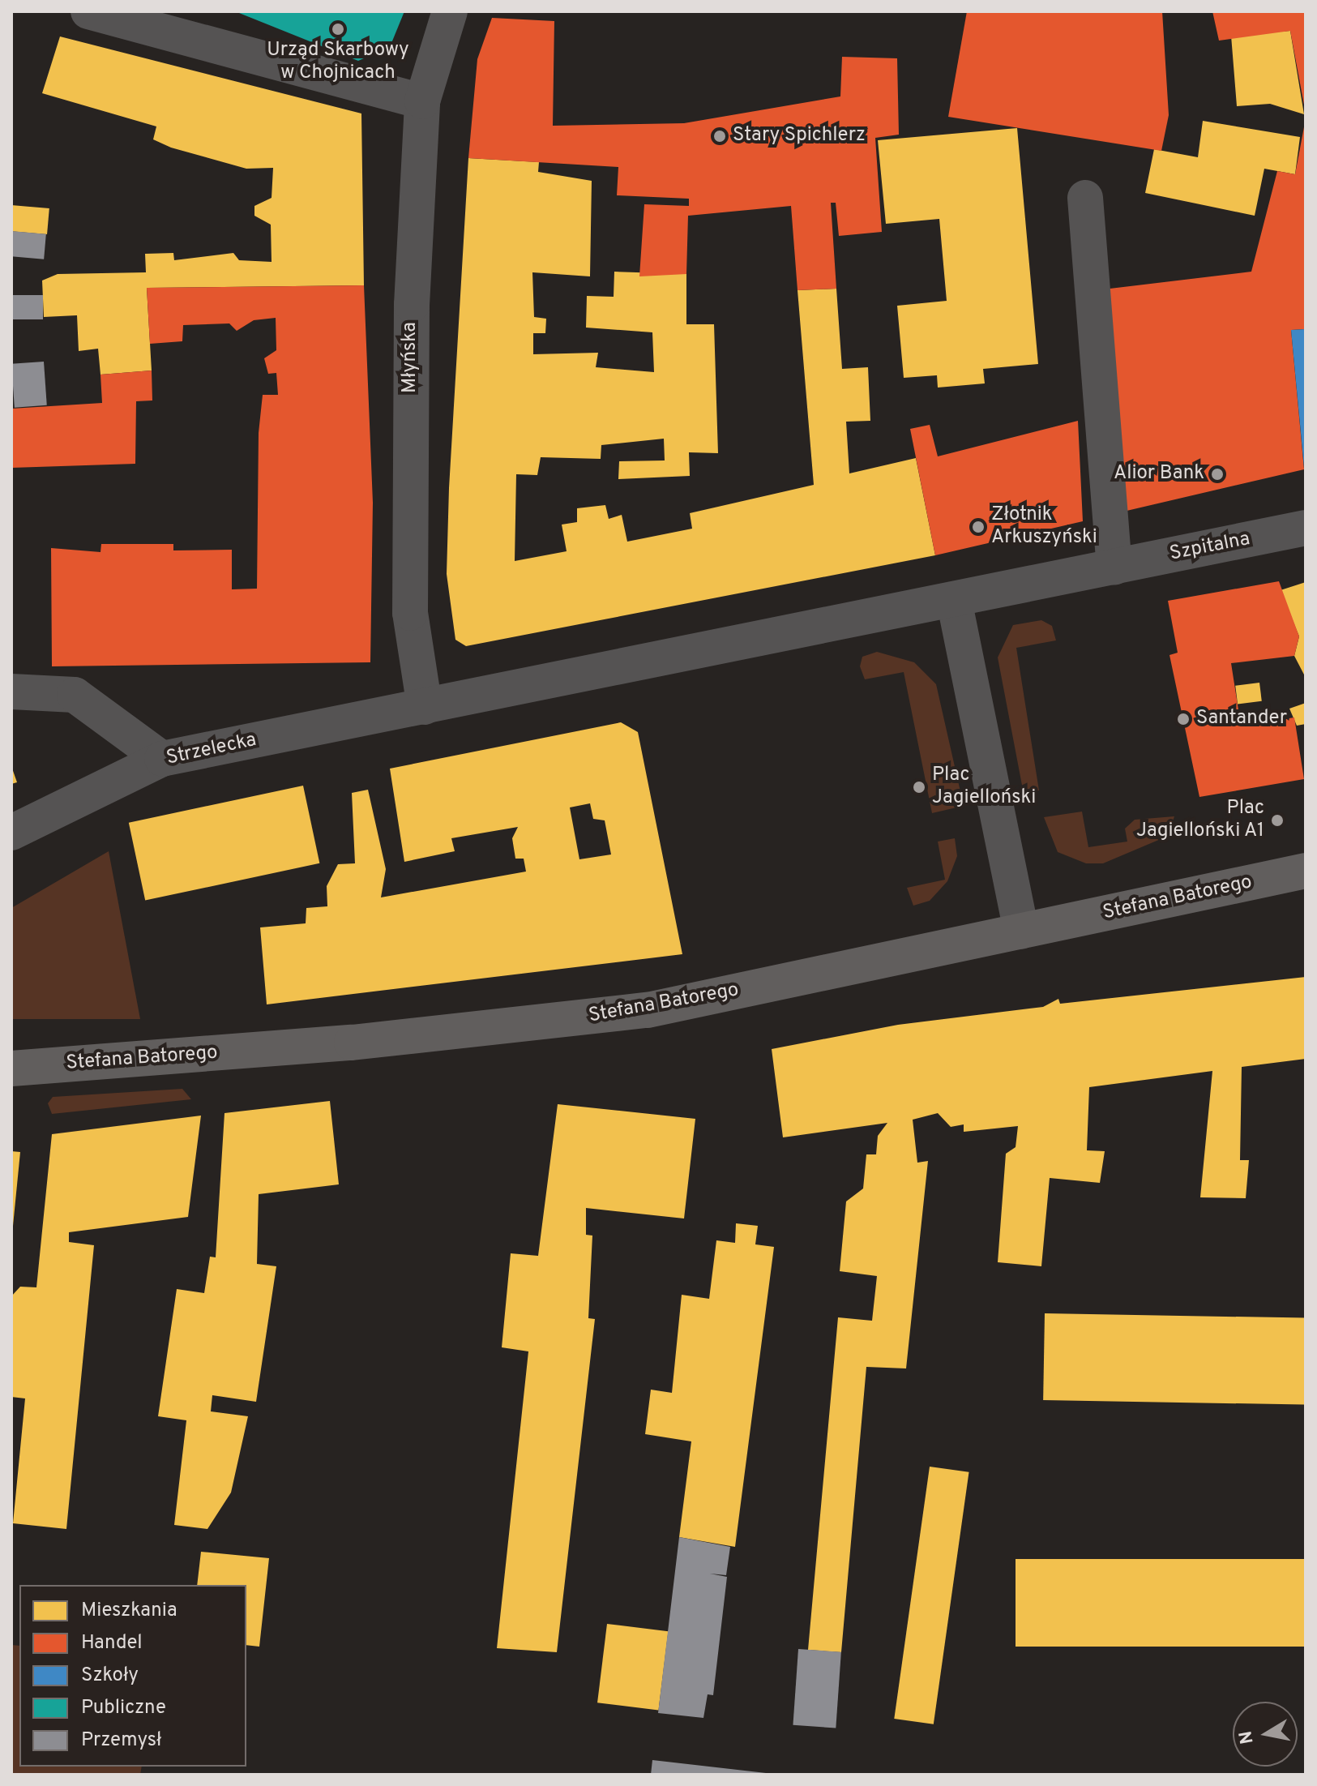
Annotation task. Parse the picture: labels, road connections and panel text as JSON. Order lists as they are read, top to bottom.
{
  "streets": {
    "street": [
      "Młyńska",
      "Szpitalna",
      "Strzelecka",
      "Stefana Batorego"
    ]
  },
  "crossings": [
    ["Młyńska", "Strzelecka"]
  ],
  "places": [
    "Urząd Skarbowy w Chojnicach",
    "Stary Spichlerz",
    "Alior Bank",
    "Złotnik Arkuszyński",
    "Santander",
    "Plac Jagielloński",
    "Plac Jagielloński A1"
  ],
  "legend": [
    "Mieszkania",
    "Handel",
    "Szkoły",
    "Publiczne",
    "Przemysł"
  ],
  "north": "left"
}
